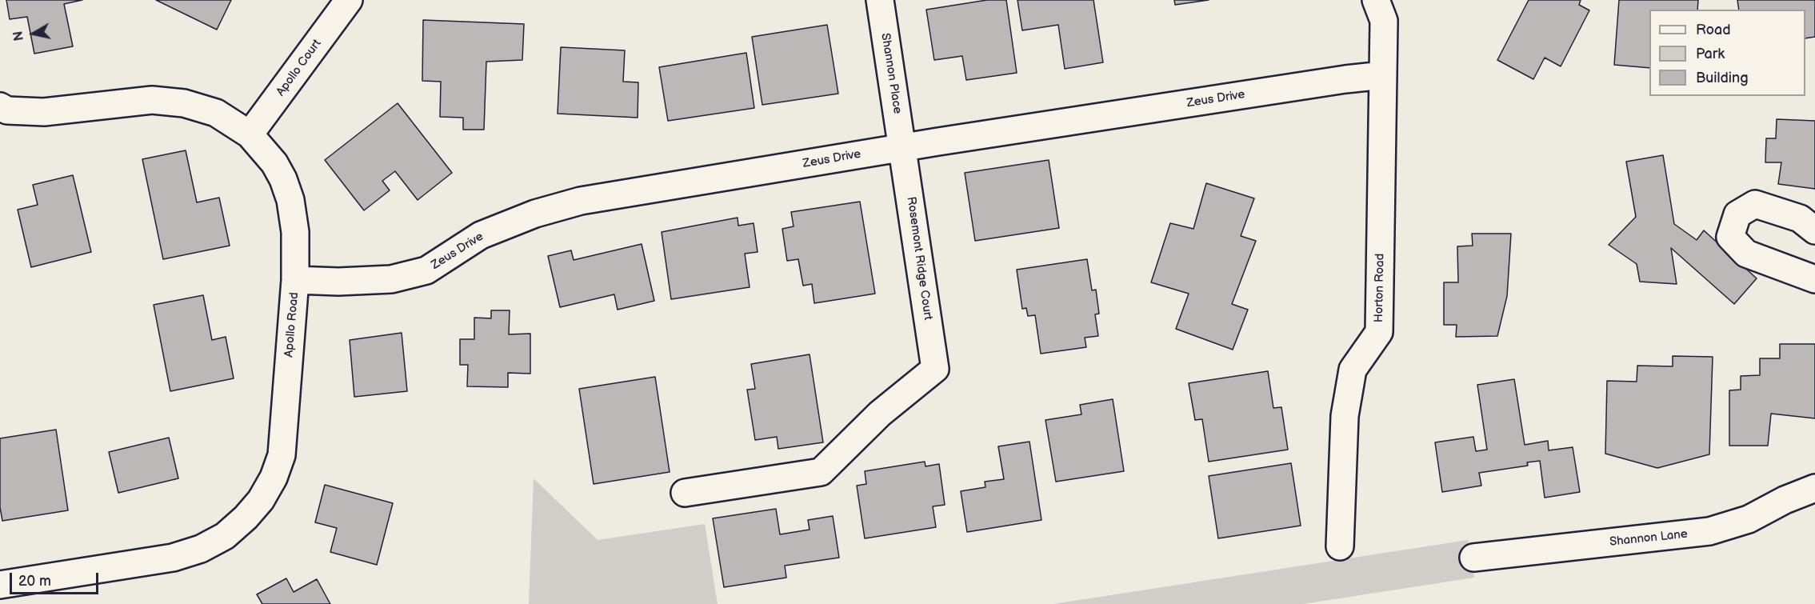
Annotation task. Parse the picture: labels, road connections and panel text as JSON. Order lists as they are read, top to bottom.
{
  "streets": {
    "street": [
      "Apollo Court",
      "Shannon Place",
      "Zeus Drive",
      "Rosemont Ridge Court",
      "Horton Road",
      "Apollo Road",
      "Shannon Lane"
    ]
  },
  "crossings": [
    ["Apollo Court", "Apollo Road"],
    ["Shannon Place", "Zeus Drive"],
    ["Shannon Place", "Rosemont Ridge Court"],
    ["Zeus Drive", "Rosemont Ridge Court"],
    ["Zeus Drive", "Horton Road"],
    ["Zeus Drive", "Apollo Road"]
  ],
  "legend": ["Road", "Park", "Building"],
  "scale_bar": "20 m",
  "north": "left"
}
